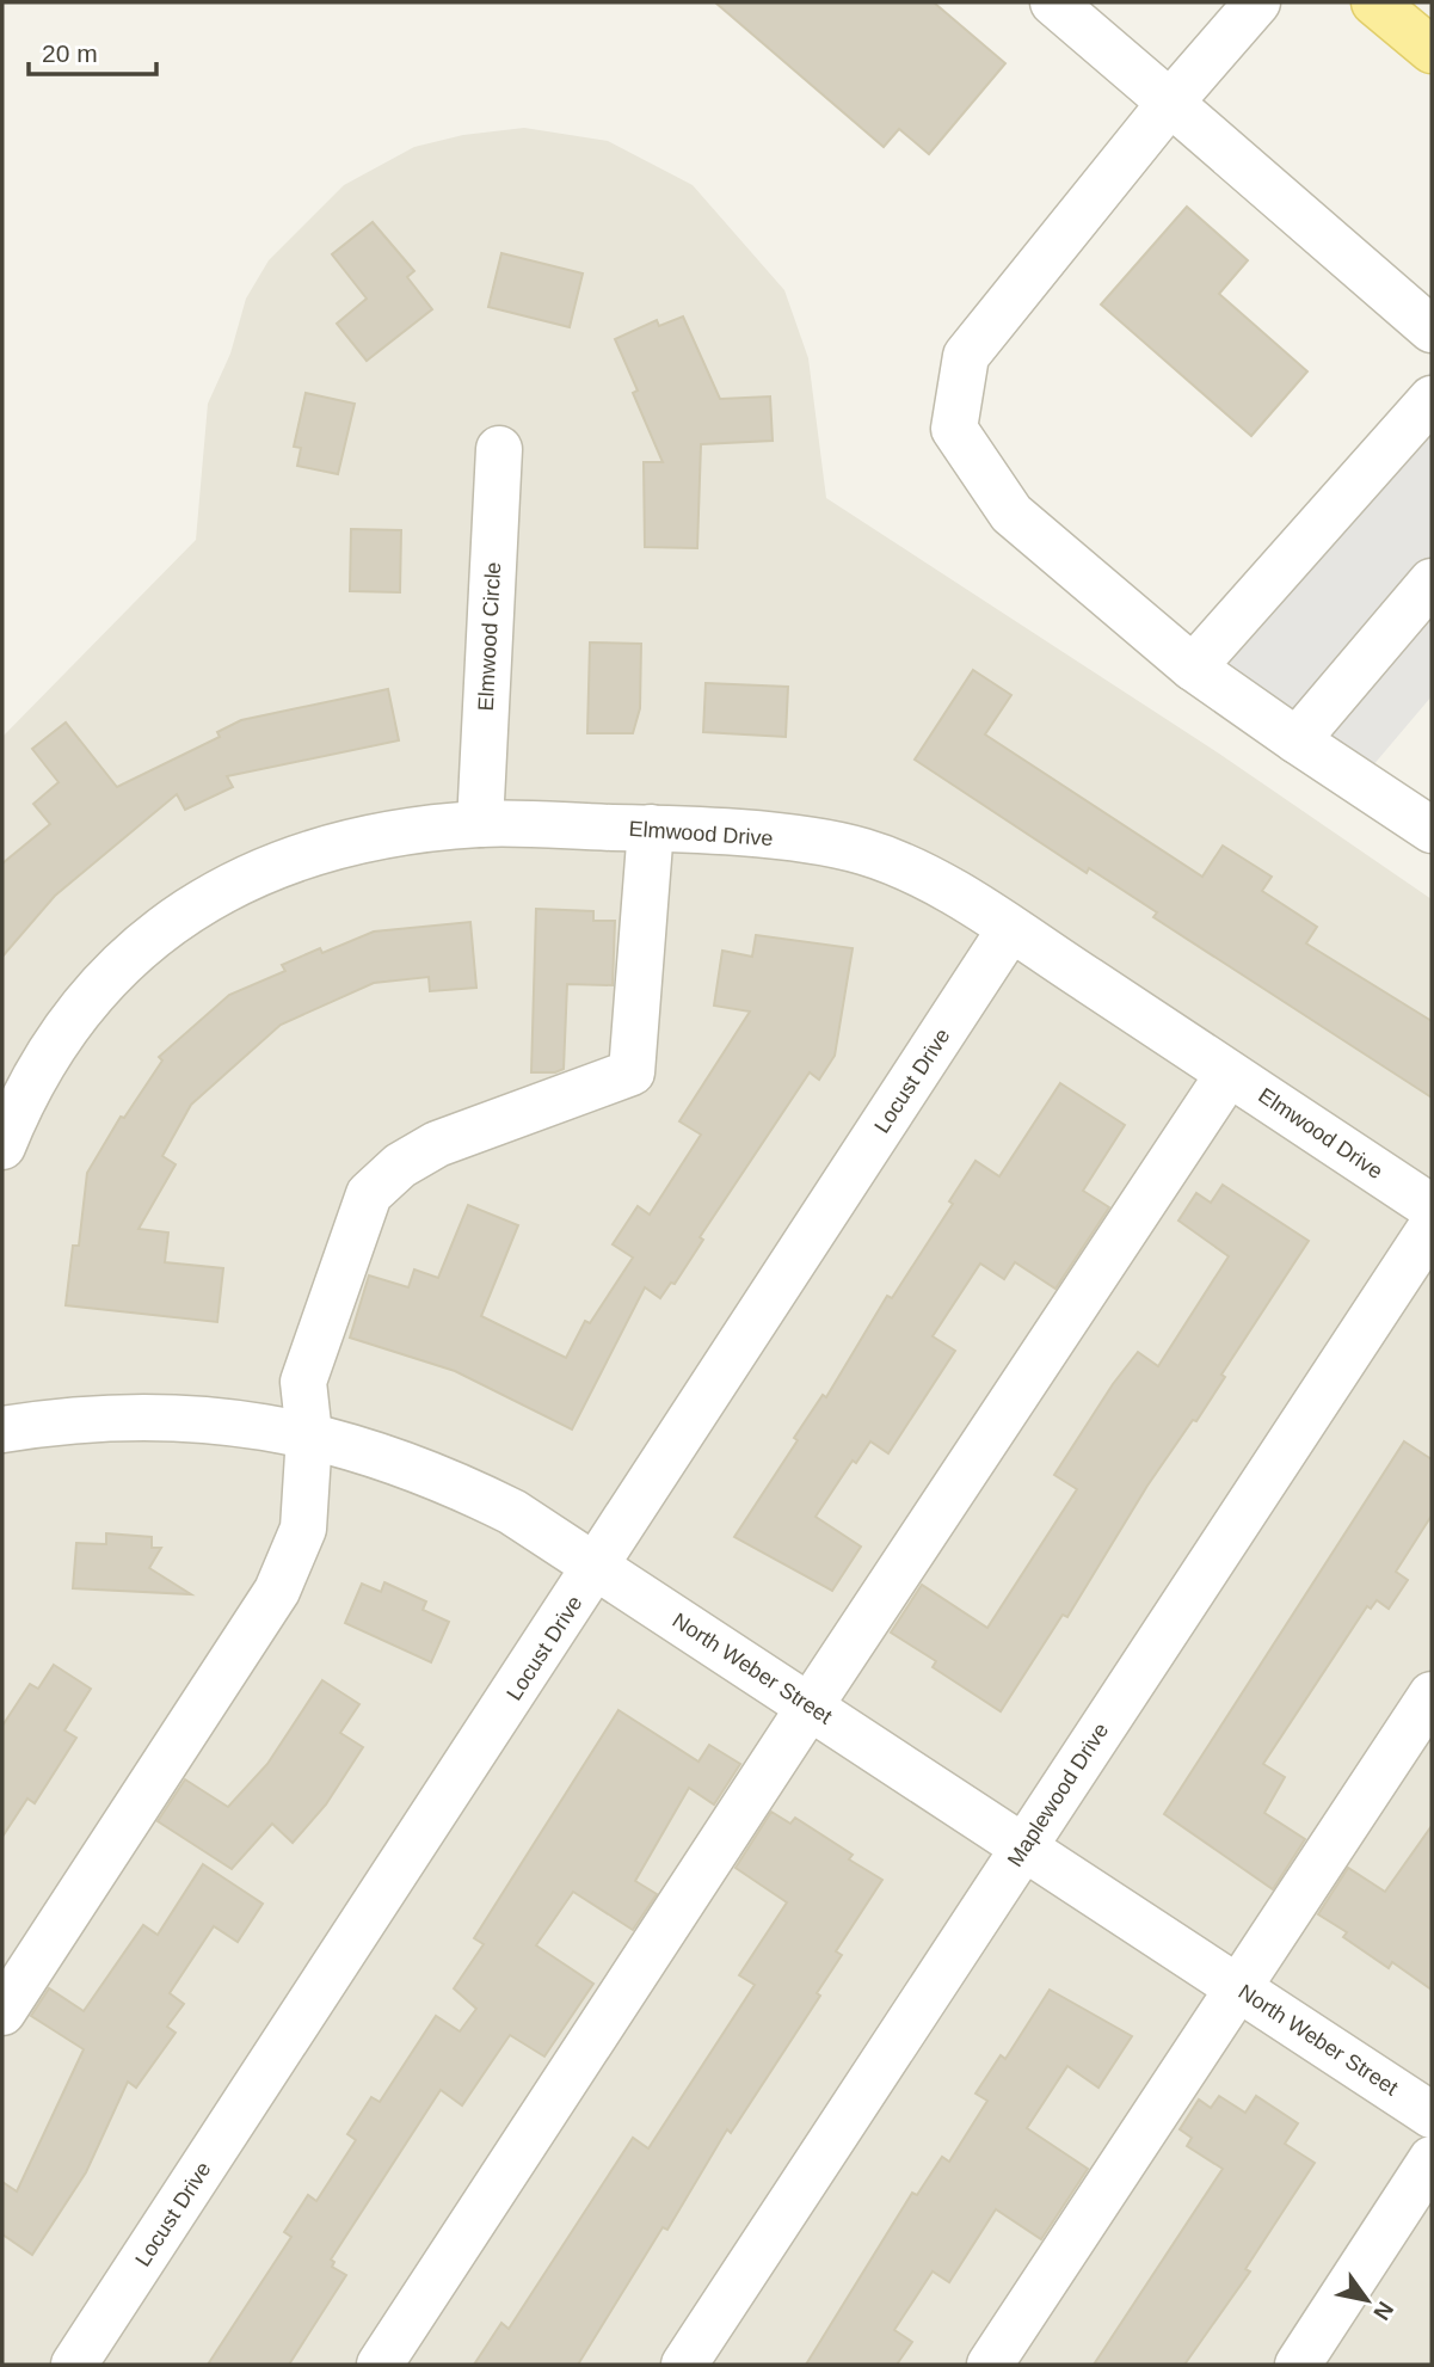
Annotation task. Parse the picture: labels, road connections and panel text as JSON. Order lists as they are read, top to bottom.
{
  "streets": {
    "street": [
      "Elmwood Circle",
      "Elmwood Drive",
      "Locust Drive",
      "North Weber Street",
      "Maplewood Drive"
    ]
  },
  "crossings": [
    ["Elmwood Circle", "Elmwood Drive"],
    ["Elmwood Drive", "Locust Drive"],
    ["Locust Drive", "North Weber Street"],
    ["North Weber Street", "Maplewood Drive"]
  ],
  "scale_bar": "20 m",
  "north": "bottom right"
}
